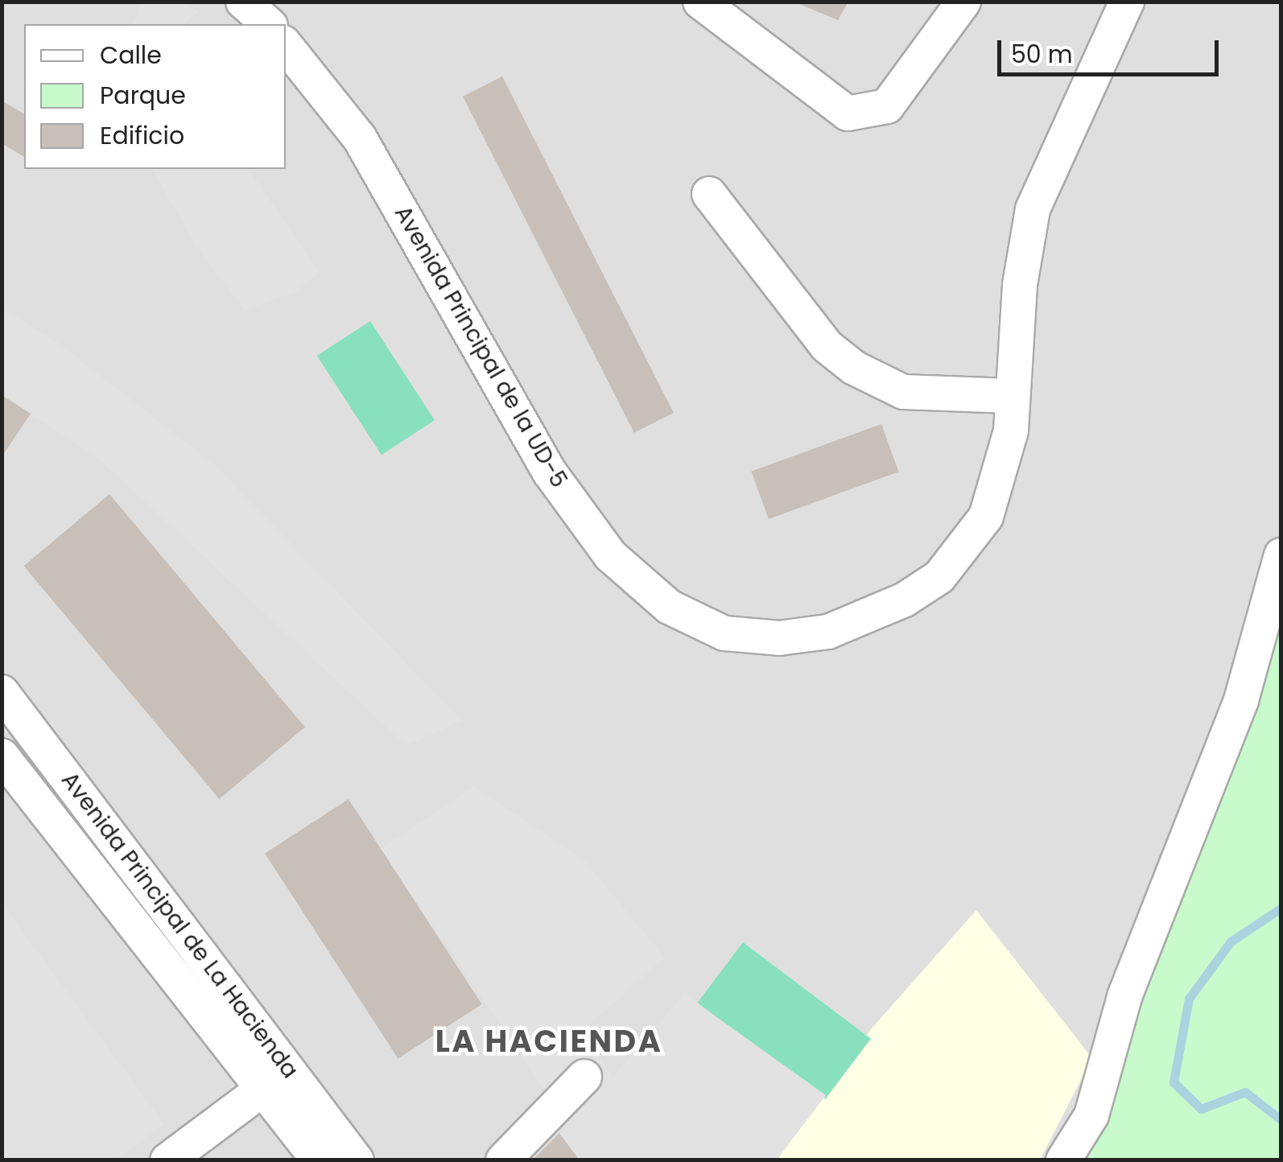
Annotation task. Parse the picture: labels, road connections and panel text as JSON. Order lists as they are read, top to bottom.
{
  "streets": {
    "street": ["Avenida Principal de la UD-5", "Avenida Principal de La Hacienda"]
  },
  "districts": ["LA HACIENDA"],
  "legend": ["Calle", "Parque", "Edificio"],
  "scale_bar": "50 m"
}
